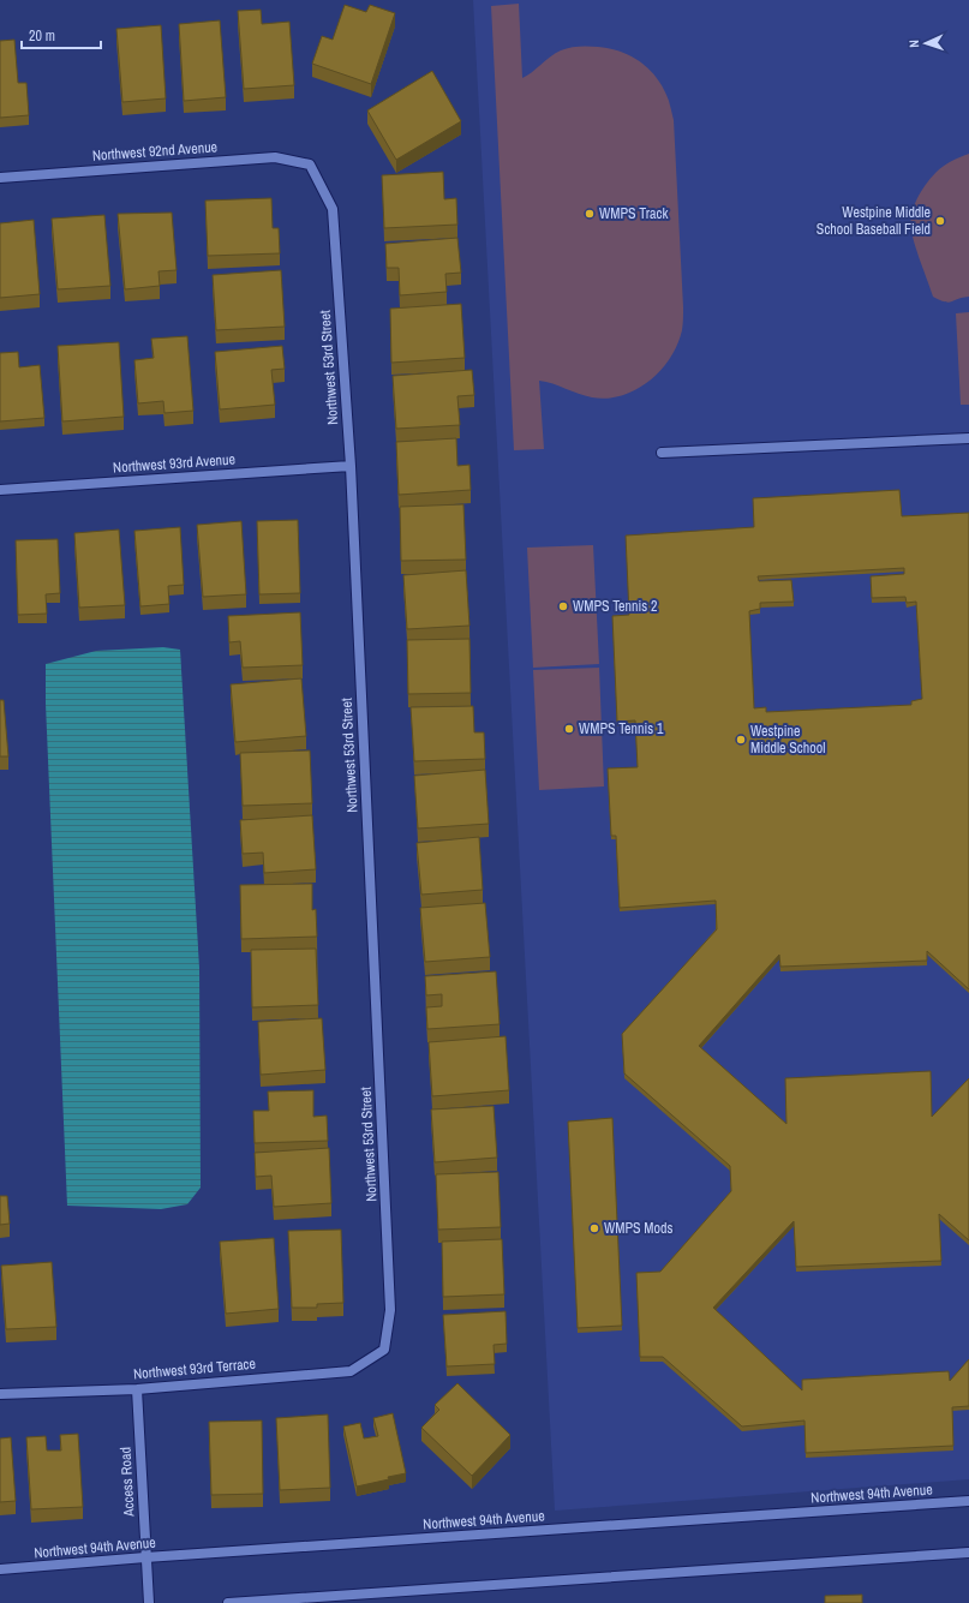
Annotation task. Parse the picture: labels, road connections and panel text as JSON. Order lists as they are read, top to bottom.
{
  "streets": {
    "street": [
      "Northwest 92nd Avenue",
      "Northwest 53rd Street",
      "Northwest 93rd Avenue",
      "Northwest 93rd Terrace",
      "Access Road",
      "Northwest 94th Avenue"
    ]
  },
  "crossings": [
    ["Northwest 92nd Avenue", "Northwest 53rd Street"],
    ["Northwest 53rd Street", "Northwest 93rd Avenue"],
    ["Northwest 53rd Street", "Northwest 93rd Terrace"],
    ["Northwest 93rd Terrace", "Access Road"],
    ["Access Road", "Northwest 94th Avenue"]
  ],
  "places": [
    "WMPS Track",
    "Westpine Middle School Baseball Field",
    "WMPS Tennis 2",
    "WMPS Tennis 1",
    "Westpine Middle School",
    "WMPS Mods"
  ],
  "scale_bar": "20 m",
  "north": "left"
}
